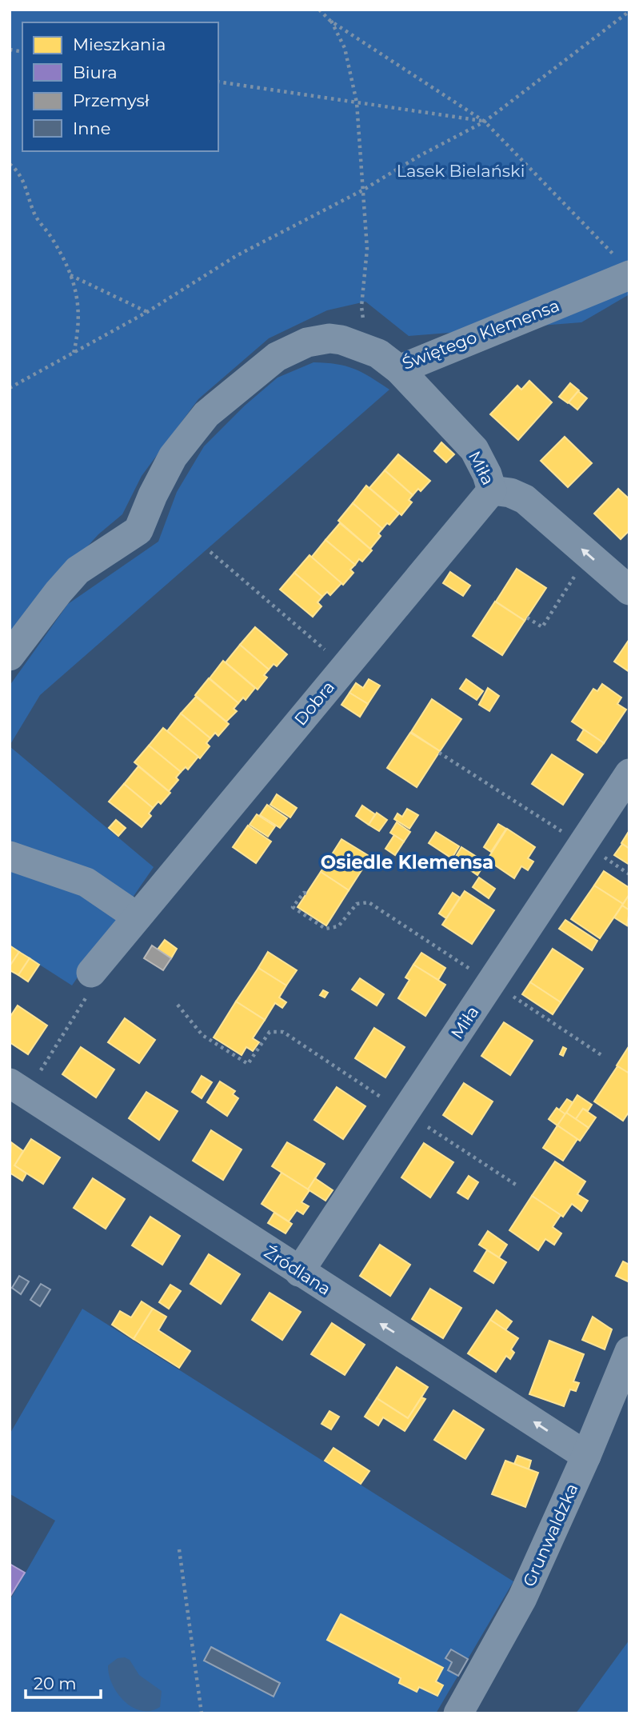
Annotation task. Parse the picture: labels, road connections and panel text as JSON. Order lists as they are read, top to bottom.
{
  "streets": {
    "street": [
      "Świętego Klemensa",
      "Miła",
      "Dobra",
      "Źródlana",
      "Grunwaldzka"
    ]
  },
  "crossings": [
    ["Świętego Klemensa", "Miła"],
    ["Miła", "Dobra"],
    ["Miła", "Źródlana"],
    ["Źródlana", "Grunwaldzka"]
  ],
  "one_way": ["Źródlana"],
  "districts": ["Osiedle Klemensa"],
  "parks": ["Lasek Bielański"],
  "legend": [
    "Mieszkania",
    "Biura",
    "Przemysł",
    "Inne"
  ],
  "scale_bar": "20 m"
}
